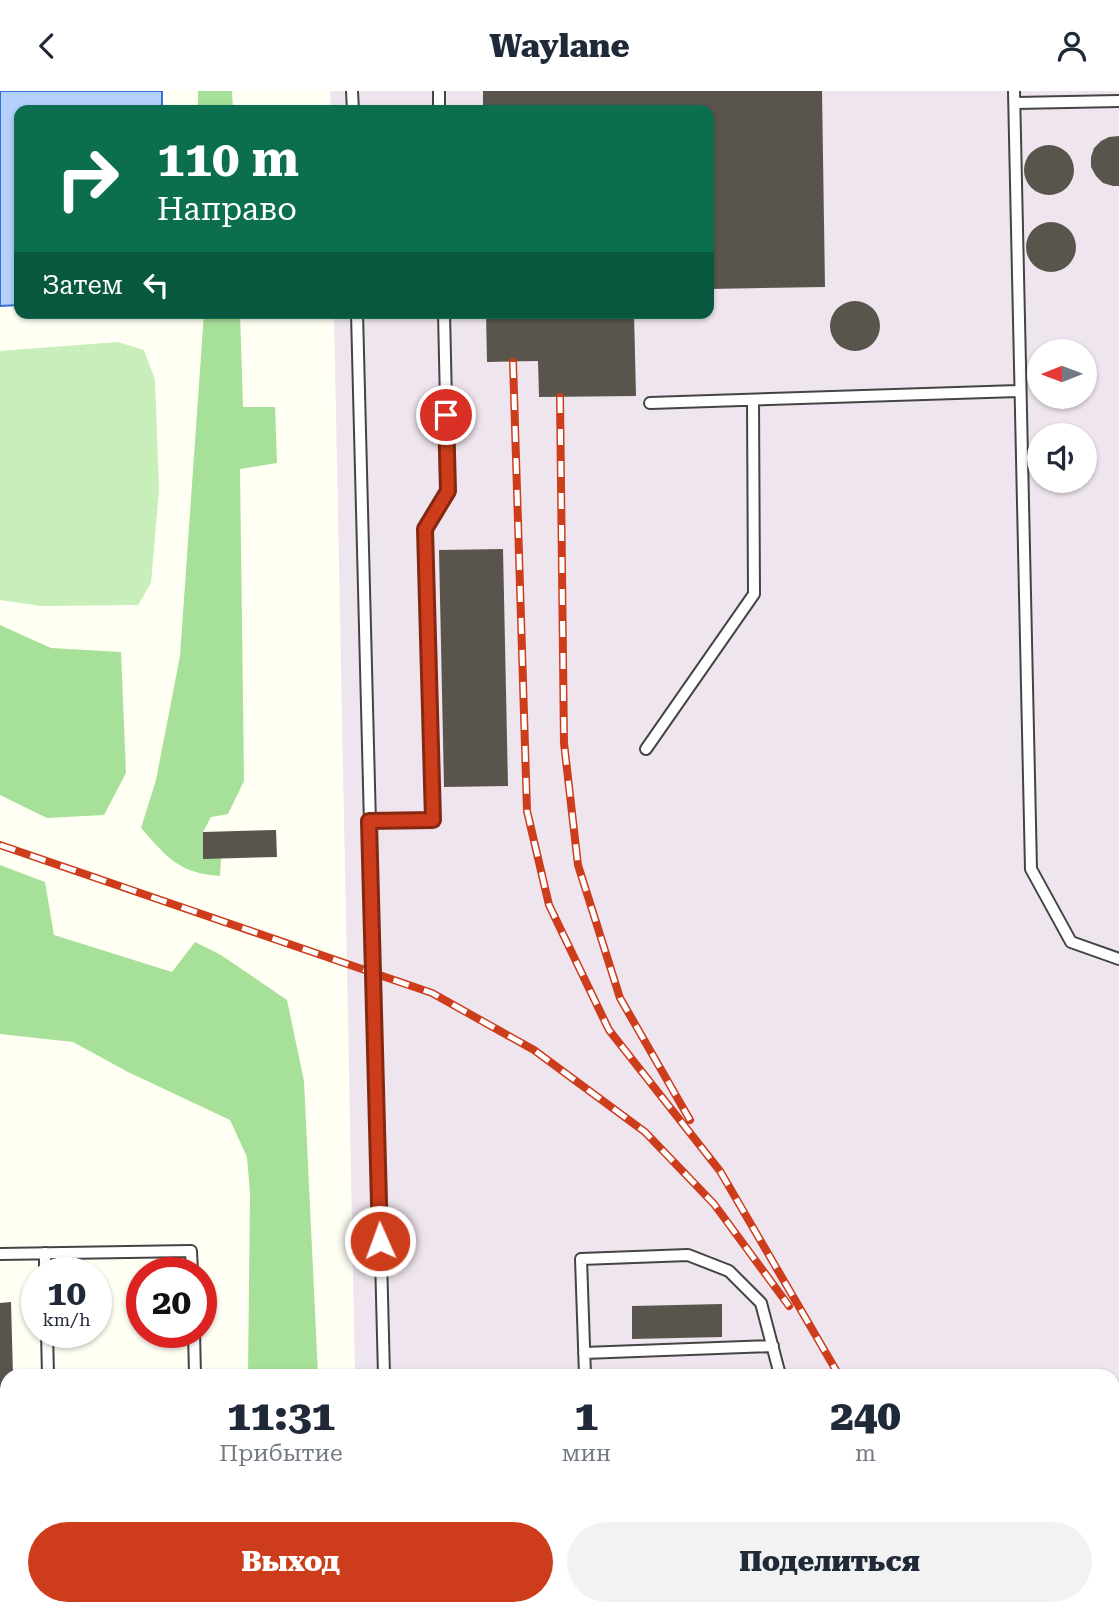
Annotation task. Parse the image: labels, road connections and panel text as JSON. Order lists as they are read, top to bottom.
{
  "north": "left",
  "page": {
    "header": "Waylane",
    "turn": ["110 m", "Направо"],
    "then": "Затем",
    "speed": "10 km/h",
    "limit": "20",
    "eta": [
      "11:31",
      "Прибытие",
      "1",
      "мин",
      "240",
      "m"
    ],
    "buttons": ["Выход", "Поделиться"]
  }
}
